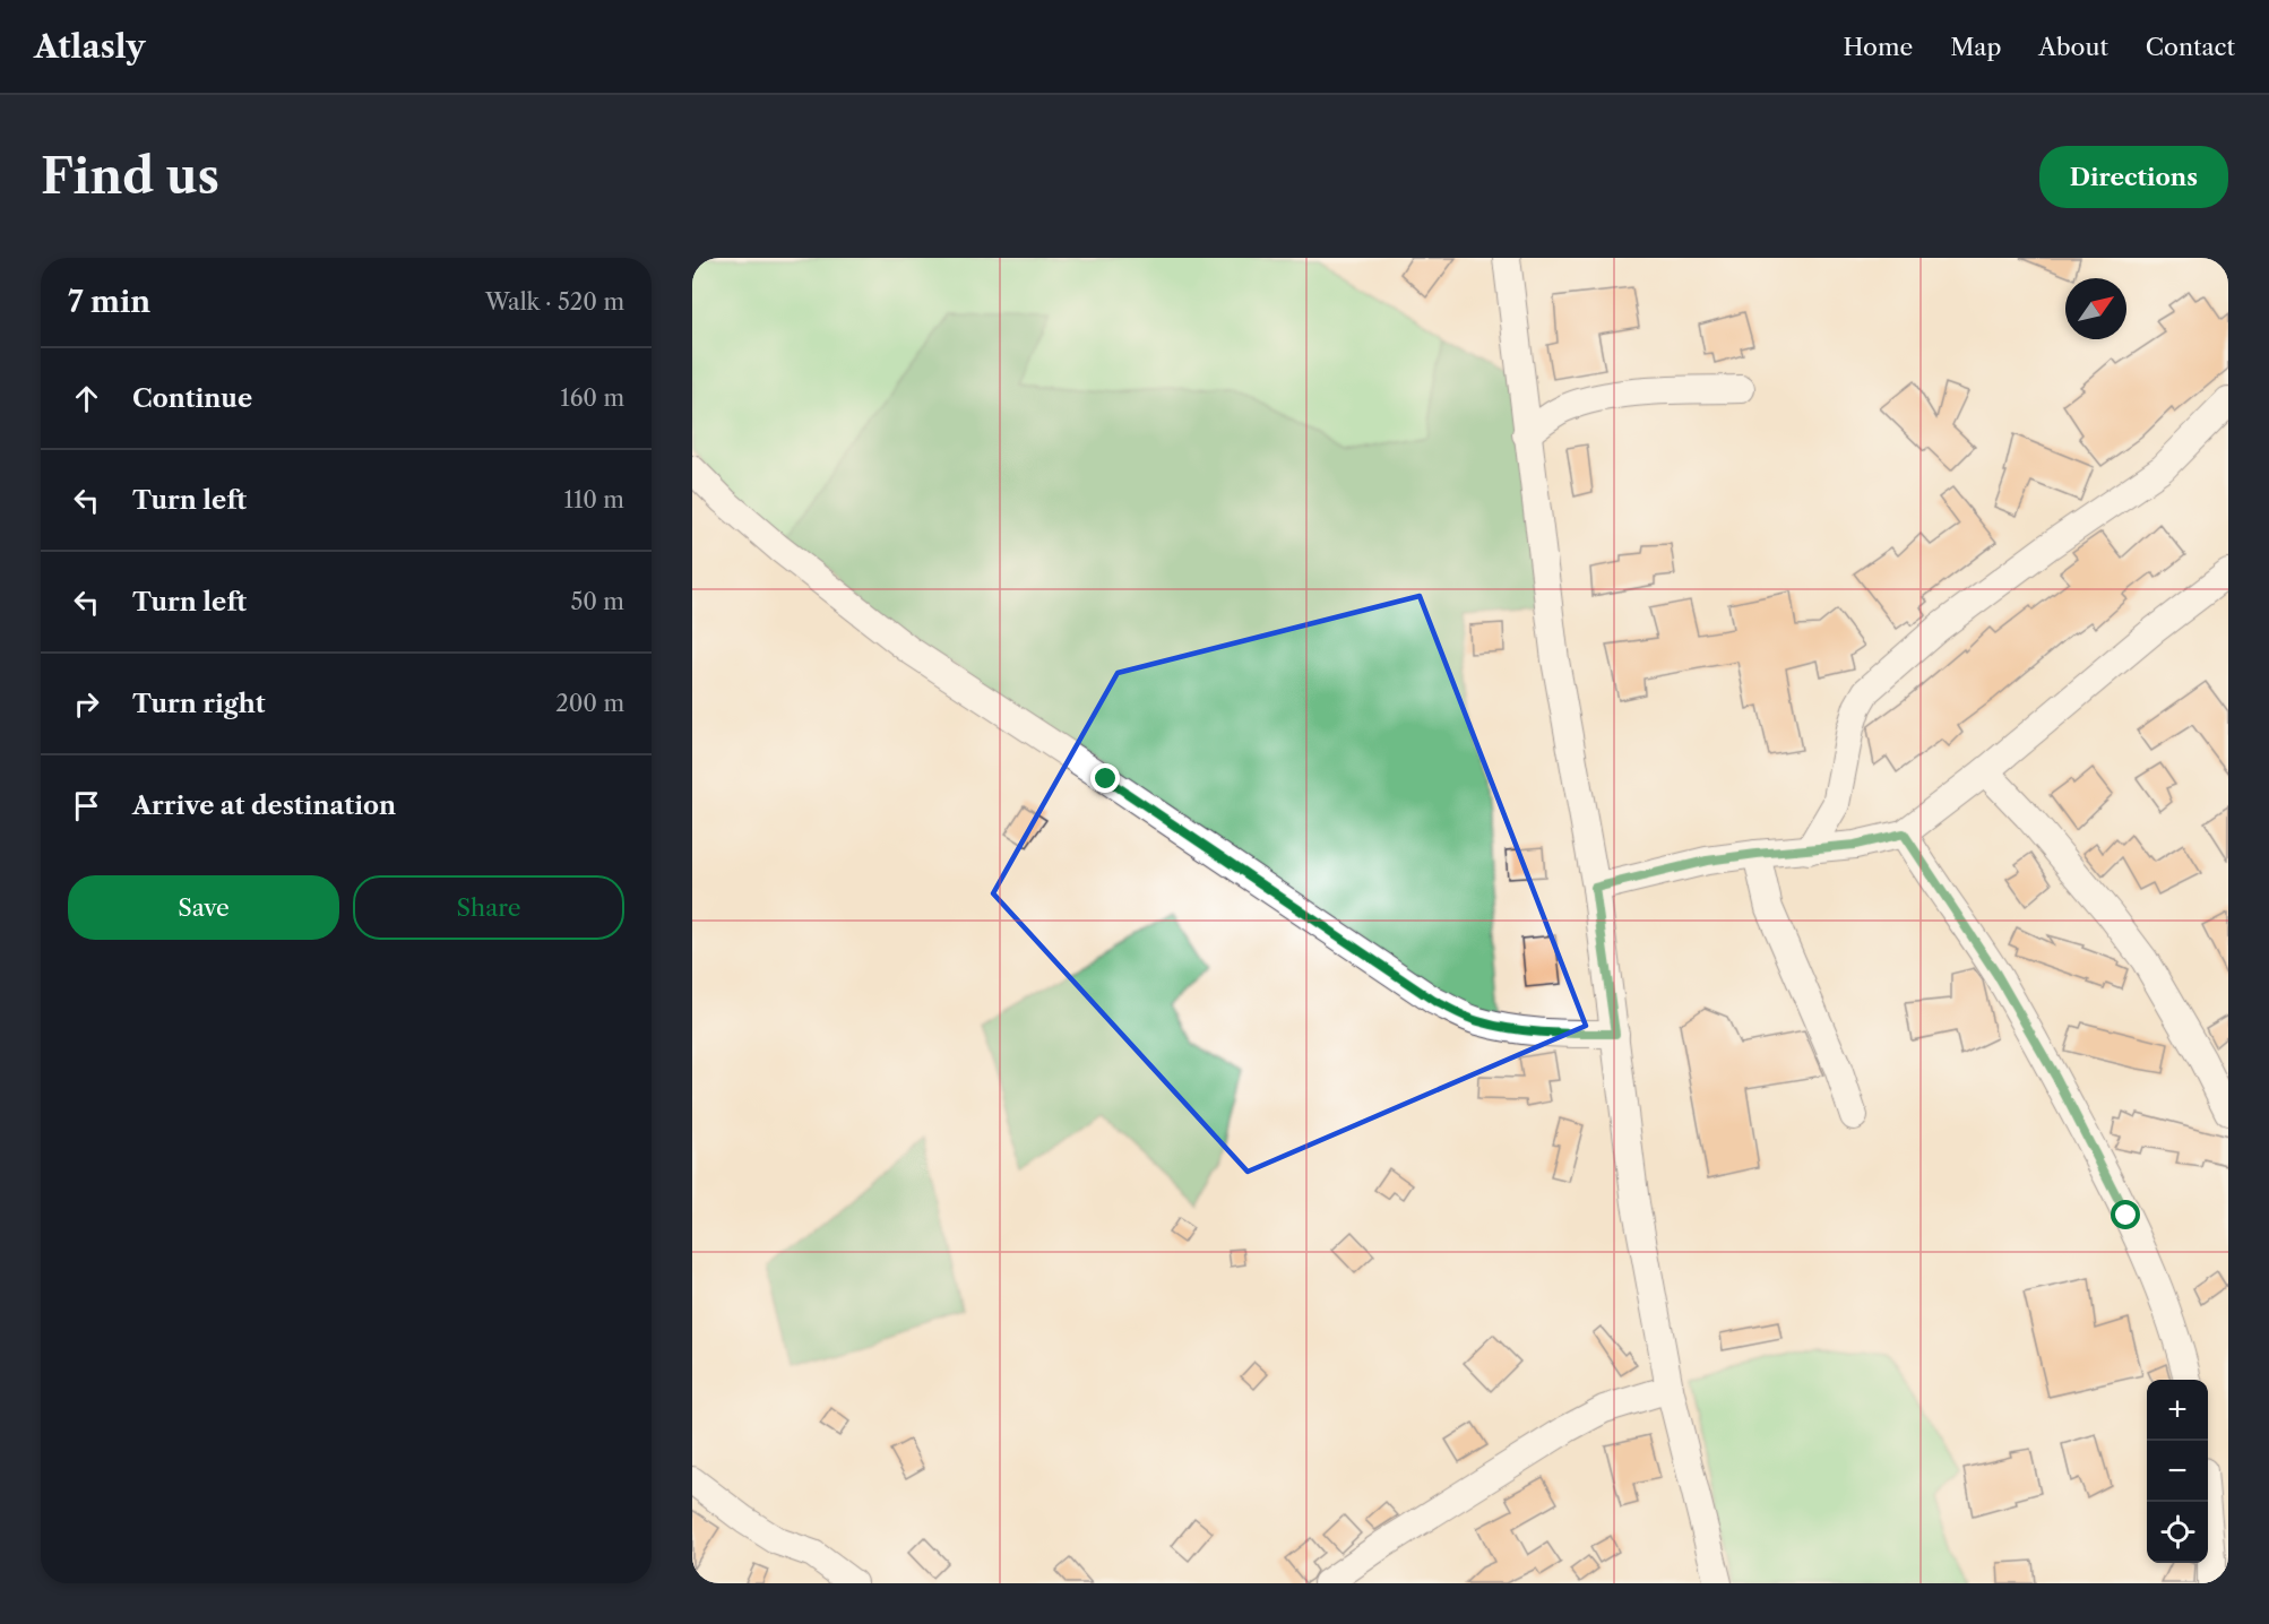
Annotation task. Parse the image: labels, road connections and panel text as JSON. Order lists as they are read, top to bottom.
{
  "north": "top right",
  "page": {
    "header": "Atlasly",
    "nav": [
      "Home",
      "Map",
      "About",
      "Contact"
    ],
    "buttons": [
      "Directions",
      ["Save", "Share"]
    ],
    "title": "Find us",
    "heading": ["7 min", "Walk · 520 m"],
    "list": [
      ["Continue", "160 m"],
      ["Turn left", "110 m"],
      ["Turn left", "50 m"],
      ["Turn right", "200 m"],
      "Arrive at destination"
    ],
    "map_buttons": ["+", "−"]
  }
}
